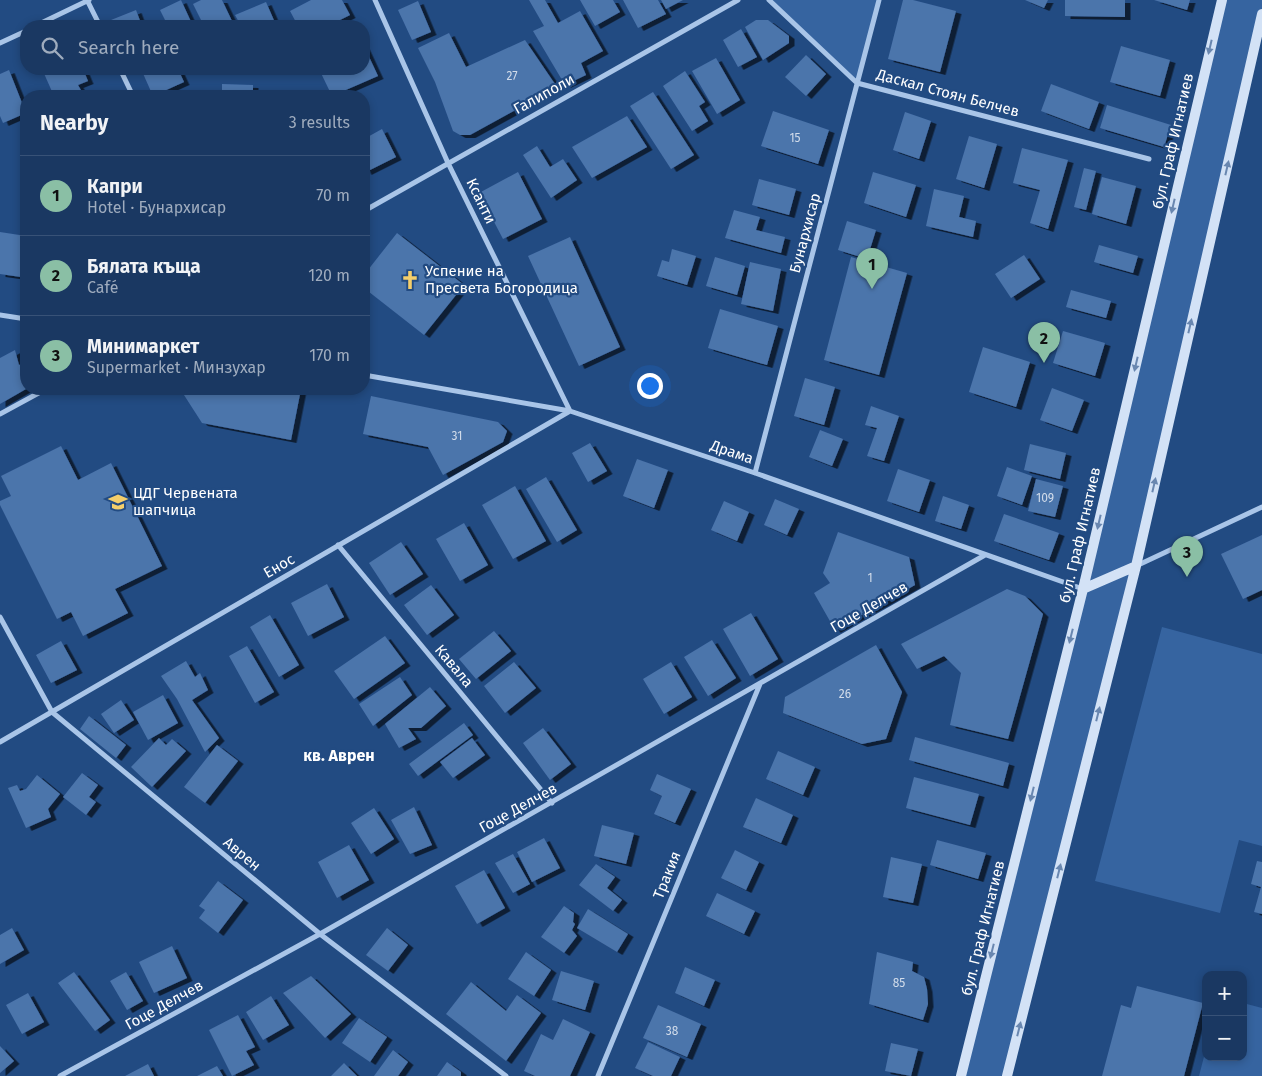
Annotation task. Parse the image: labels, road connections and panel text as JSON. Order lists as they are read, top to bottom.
{
  "streets": {
    "main road": ["бул. Граф Игнатиев"],
    "street": [
      "Даскал Стоян Белчев",
      "Галиполи",
      "Ксанти",
      "Бунархисар",
      "Драма",
      "Енос",
      "Гоце Делчев",
      "Кавала",
      "Аврен",
      "Тракия"
    ]
  },
  "crossings": [
    ["Даскал Стоян Белчев", "Бунархисар"],
    ["Галиполи", "Ксанти"],
    ["бул. Граф Игнатиев", "Драма"],
    ["Ксанти", "Драма"],
    ["Ксанти", "Енос"],
    ["Бунархисар", "Драма"],
    ["Драма", "Енос"],
    ["Драма", "Гоце Делчев"],
    ["Енос", "Кавала"],
    ["Енос", "Аврен"],
    ["Гоце Делчев", "Кавала"],
    ["Гоце Делчев", "Аврен"],
    ["Гоце Делчев", "Тракия"]
  ],
  "districts": ["кв. Аврен"],
  "places": {
    "church": ["Успение на Пресвета Богородица"],
    "school or university": ["ЦДГ Червената шапчица"]
  },
  "house_numbers": [
    "27",
    "15",
    "31",
    "109",
    "1",
    "26",
    "85",
    "38"
  ],
  "page": {
    "search": "Search here",
    "heading": ["Nearby", "3 results"],
    "list": [
      {
        "mark": "1",
        "name": "Капри",
        "note": "Hotel · Бунархисар",
        "value": "70 m"
      },
      {
        "mark": "2",
        "name": "Бялата къща",
        "note": "Café",
        "value": "120 m"
      },
      {
        "mark": "3",
        "name": "Минимаркет",
        "note": "Supermarket · Минзухар",
        "value": "170 m"
      }
    ],
    "pins": ["1", "2", "3"],
    "map_buttons": ["+", "−"]
  }
}
